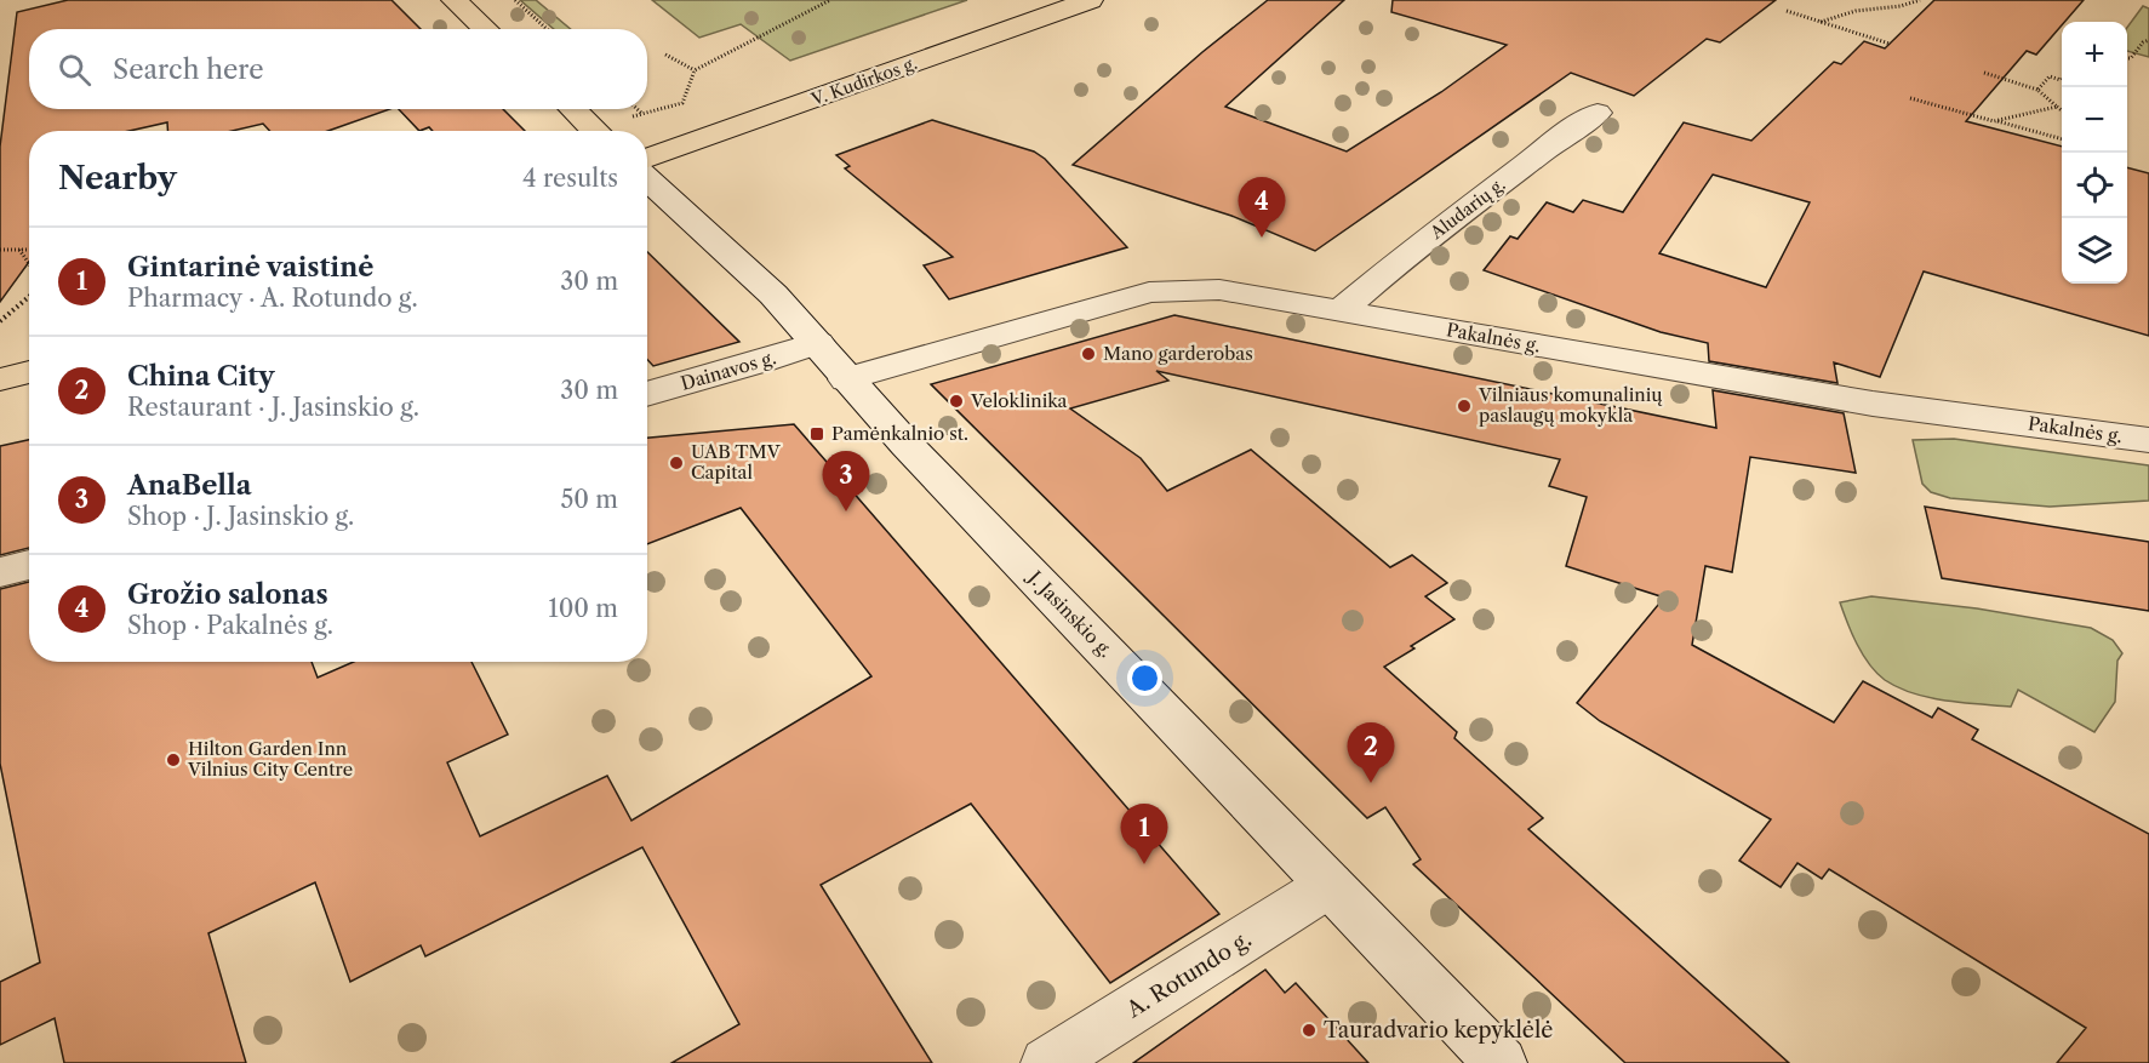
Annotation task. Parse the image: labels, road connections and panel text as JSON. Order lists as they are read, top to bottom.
{
  "streets": {
    "main road": ["V. Kudirkos g."],
    "street": [
      "Aludarių g.",
      "Pakalnės g.",
      "Dainavos g.",
      "J. Jasinskio g.",
      "A. Rotundo g."
    ]
  },
  "crossings": [
    ["Aludarių g.", "Pakalnės g."],
    ["Pakalnės g.", "J. Jasinskio g."],
    ["Dainavos g.", "J. Jasinskio g."],
    ["J. Jasinskio g.", "A. Rotundo g."]
  ],
  "places": {
    "other": [
      "Mano garderobas",
      "Veloklinika",
      "Vilniaus komunalinių paslaugų mokykla",
      "UAB TMV Capital",
      "Hilton Garden Inn Vilnius City Centre",
      "Tauradvario kepyklėlė"
    ],
    "transit": ["Pamėnkalnio st."]
  },
  "page": {
    "map_buttons": ["+", "−"],
    "search": "Search here",
    "heading": ["Nearby", "4 results"],
    "pins": [
      "4",
      "3",
      "2",
      "1"
    ],
    "list": [
      {
        "mark": "1",
        "name": "Gintarinė vaistinė",
        "note": "Pharmacy · A. Rotundo g.",
        "value": "30 m"
      },
      {
        "mark": "2",
        "name": "China City",
        "note": "Restaurant · J. Jasinskio g.",
        "value": "30 m"
      },
      {
        "mark": "3",
        "name": "AnaBella",
        "note": "Shop · J. Jasinskio g.",
        "value": "50 m"
      },
      {
        "mark": "4",
        "name": "Grožio salonas",
        "note": "Shop · Pakalnės g.",
        "value": "100 m"
      }
    ]
  }
}
